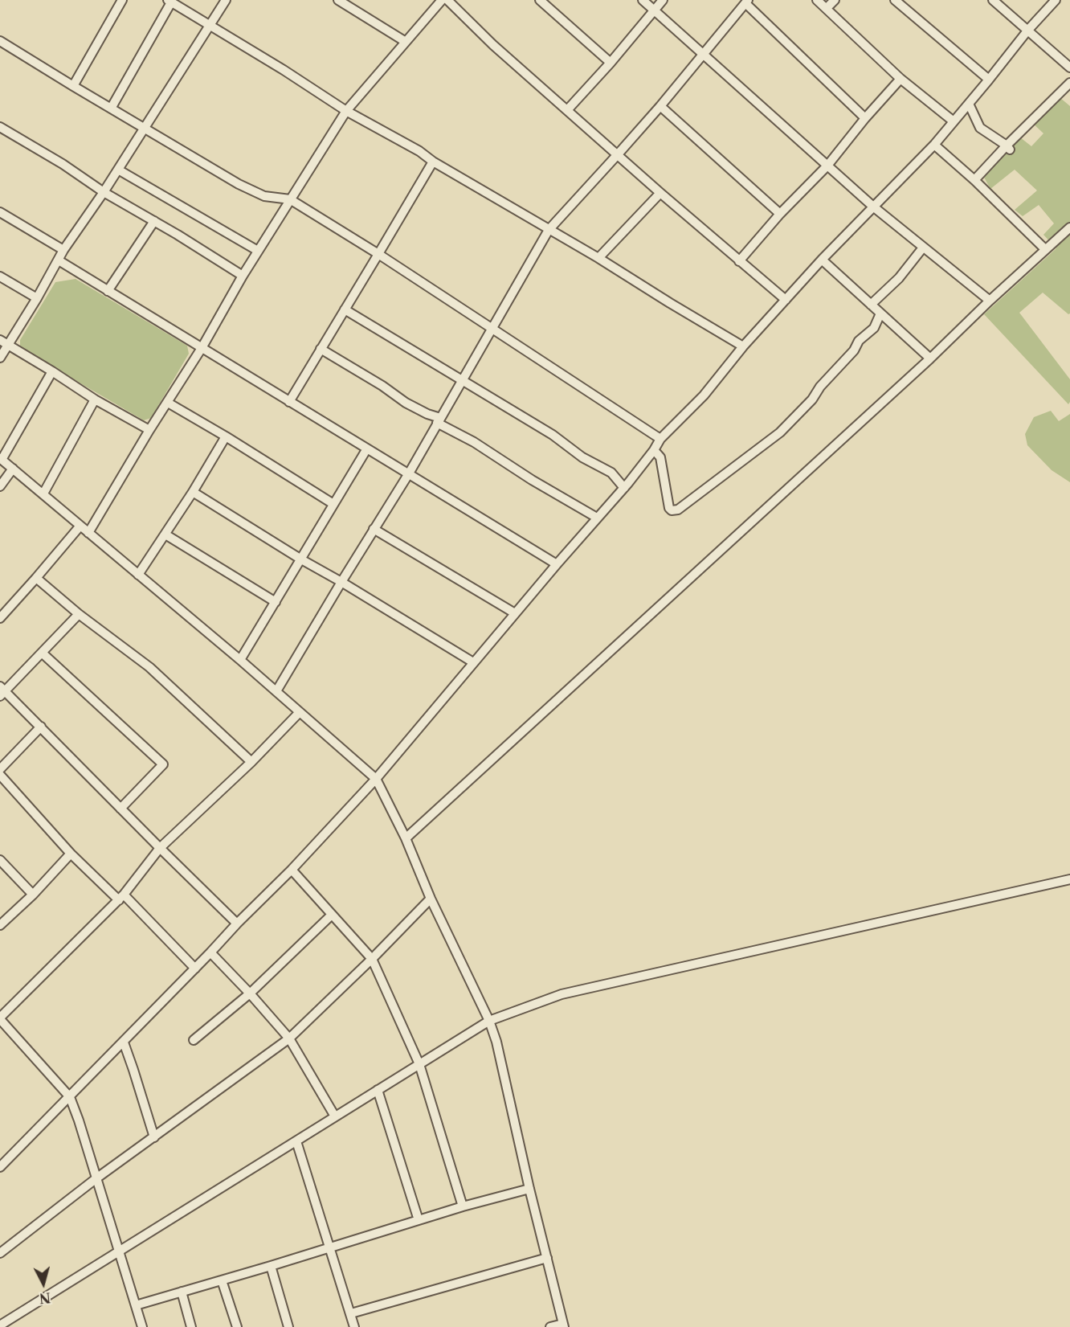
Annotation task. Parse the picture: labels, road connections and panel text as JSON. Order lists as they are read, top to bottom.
{
  "north": "bottom"
}
